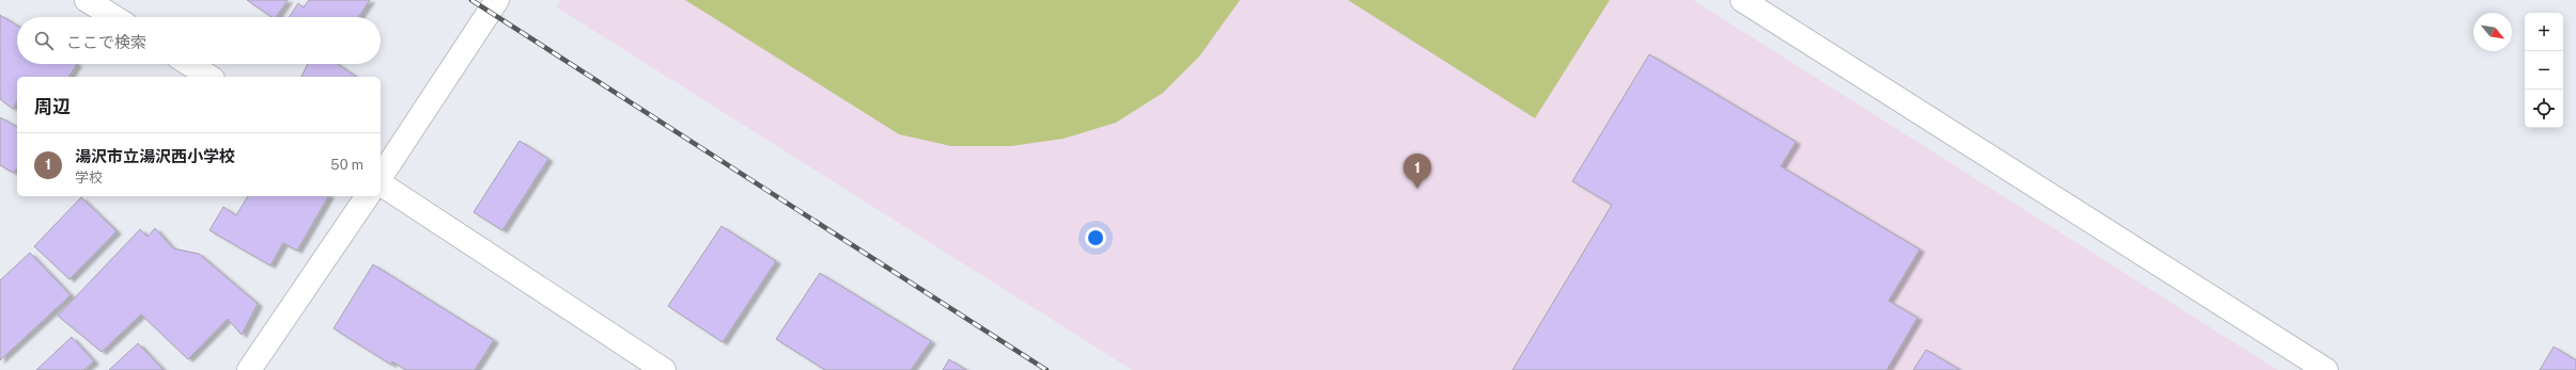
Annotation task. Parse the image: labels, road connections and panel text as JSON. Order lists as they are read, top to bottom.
{
  "north": "bottom right",
  "page": {
    "map_buttons": ["+", "−"],
    "search": "ここで検索",
    "heading": "周辺",
    "list": [
      {
        "mark": "1",
        "name": "湯沢市立湯沢西小学校",
        "note": "学校",
        "value": "50 m"
      }
    ],
    "pins": "1"
  }
}
